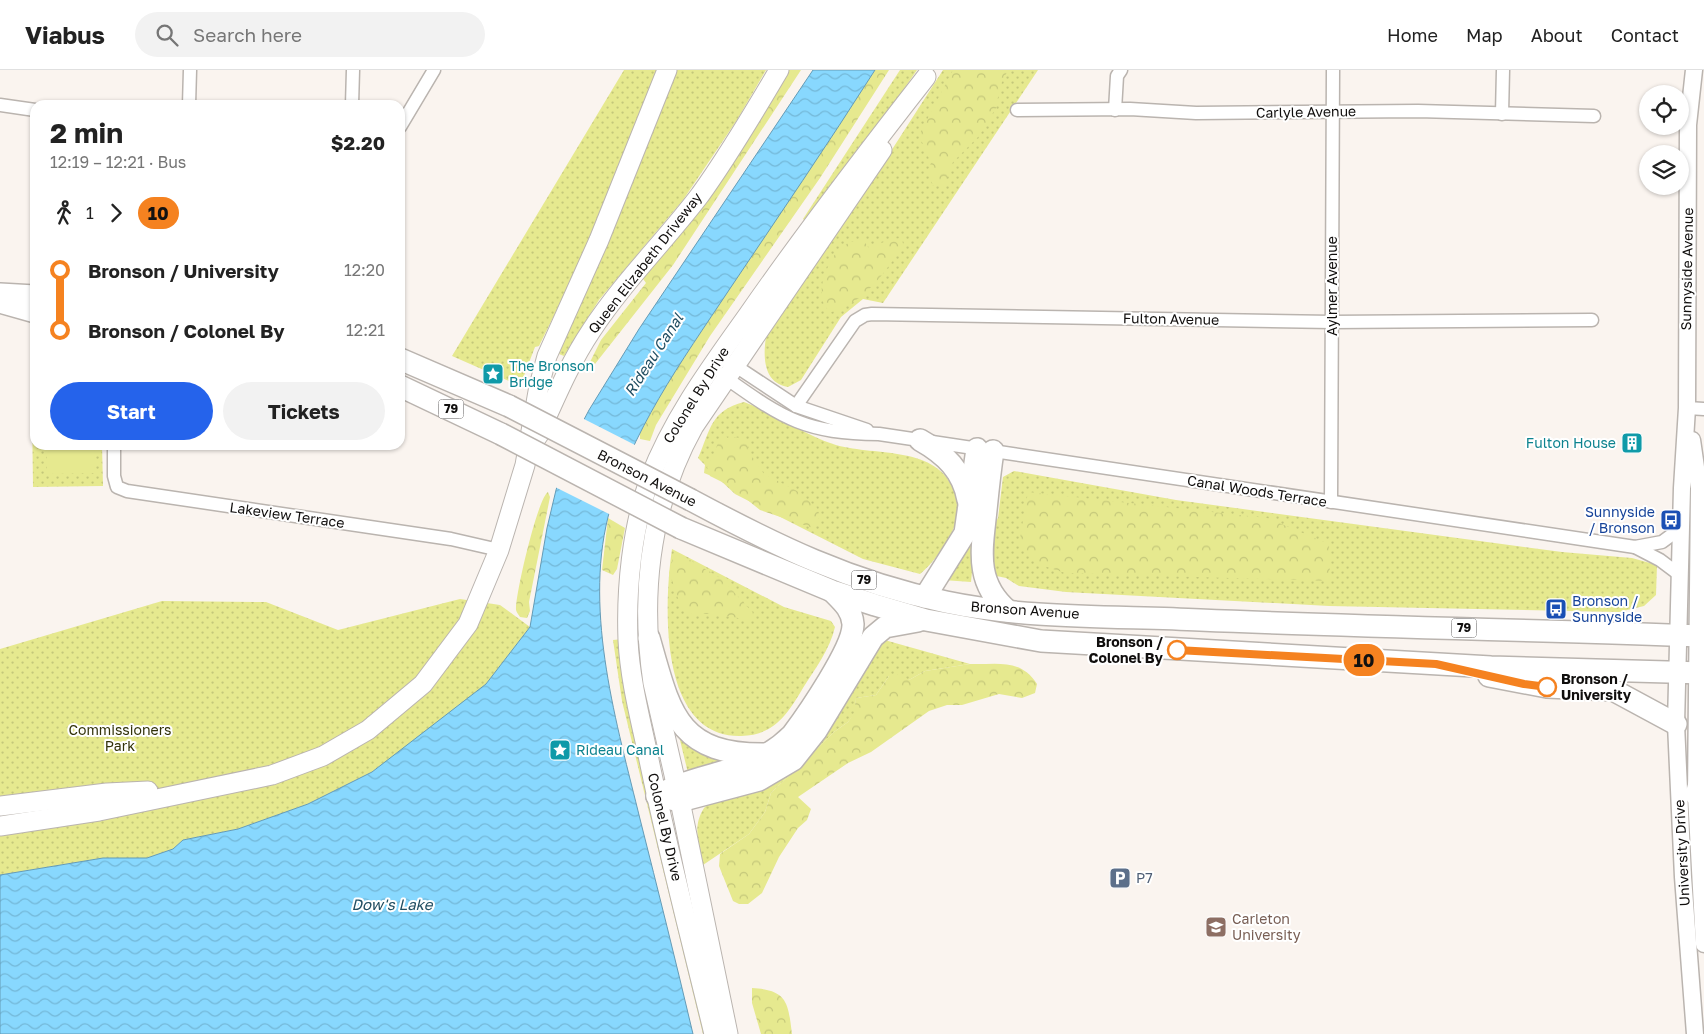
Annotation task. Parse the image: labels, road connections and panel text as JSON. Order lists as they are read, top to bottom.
{
  "streets": {
    "main road": [
      "Queen Elizabeth Driveway",
      "Colonel By Drive",
      "79",
      "Bronson Avenue"
    ],
    "street": [
      "Carlyle Avenue",
      "Sunnyside Avenue",
      "Aylmer Avenue",
      "Fulton Avenue",
      "Canal Woods Terrace",
      "Lakeview Terrace",
      "University Drive"
    ]
  },
  "crossings": [
    ["Carlyle Avenue", "Aylmer Avenue"],
    ["Queen Elizabeth Driveway", "Lakeview Terrace"],
    ["Sunnyside Avenue", "Bronson Avenue"],
    ["Sunnyside Avenue", "Canal Woods Terrace"],
    ["Sunnyside Avenue", "University Drive"],
    ["Aylmer Avenue", "Fulton Avenue"],
    ["Aylmer Avenue", "Canal Woods Terrace"],
    ["Fulton Avenue", "Canal Woods Terrace"],
    ["Colonel By Drive", "Canal Woods Terrace"],
    ["Bronson Avenue", "University Drive"]
  ],
  "water": ["Rideau Canal", "Dow's Lake"],
  "parks": ["Commissioners Park"],
  "places": {
    "place": ["The Bronson Bridge", "Rideau Canal"],
    "building": ["Fulton House"],
    "bus stop": ["Sunnyside / Bronson", "Bronson / Sunnyside"],
    "other": ["Bronson / Colonel By", "Bronson / University"],
    "parking": ["P7"],
    "school or university": ["Carleton University"]
  },
  "lines": ["bus line 10"],
  "page": {
    "header": "Viabus",
    "search": "Search here",
    "nav": [
      "Home",
      "Map",
      "About",
      "Contact"
    ],
    "on_map": "10",
    "heading": ["2 min", "12:19 – 12:21 · Bus", "$2.20"],
    "legs": ["1", "10"],
    "list": [
      {
        "name": "Bronson / University",
        "value": "12:20"
      },
      {
        "name": "Bronson / Colonel By",
        "value": "12:21"
      }
    ],
    "buttons": ["Start", "Tickets"]
  }
}
